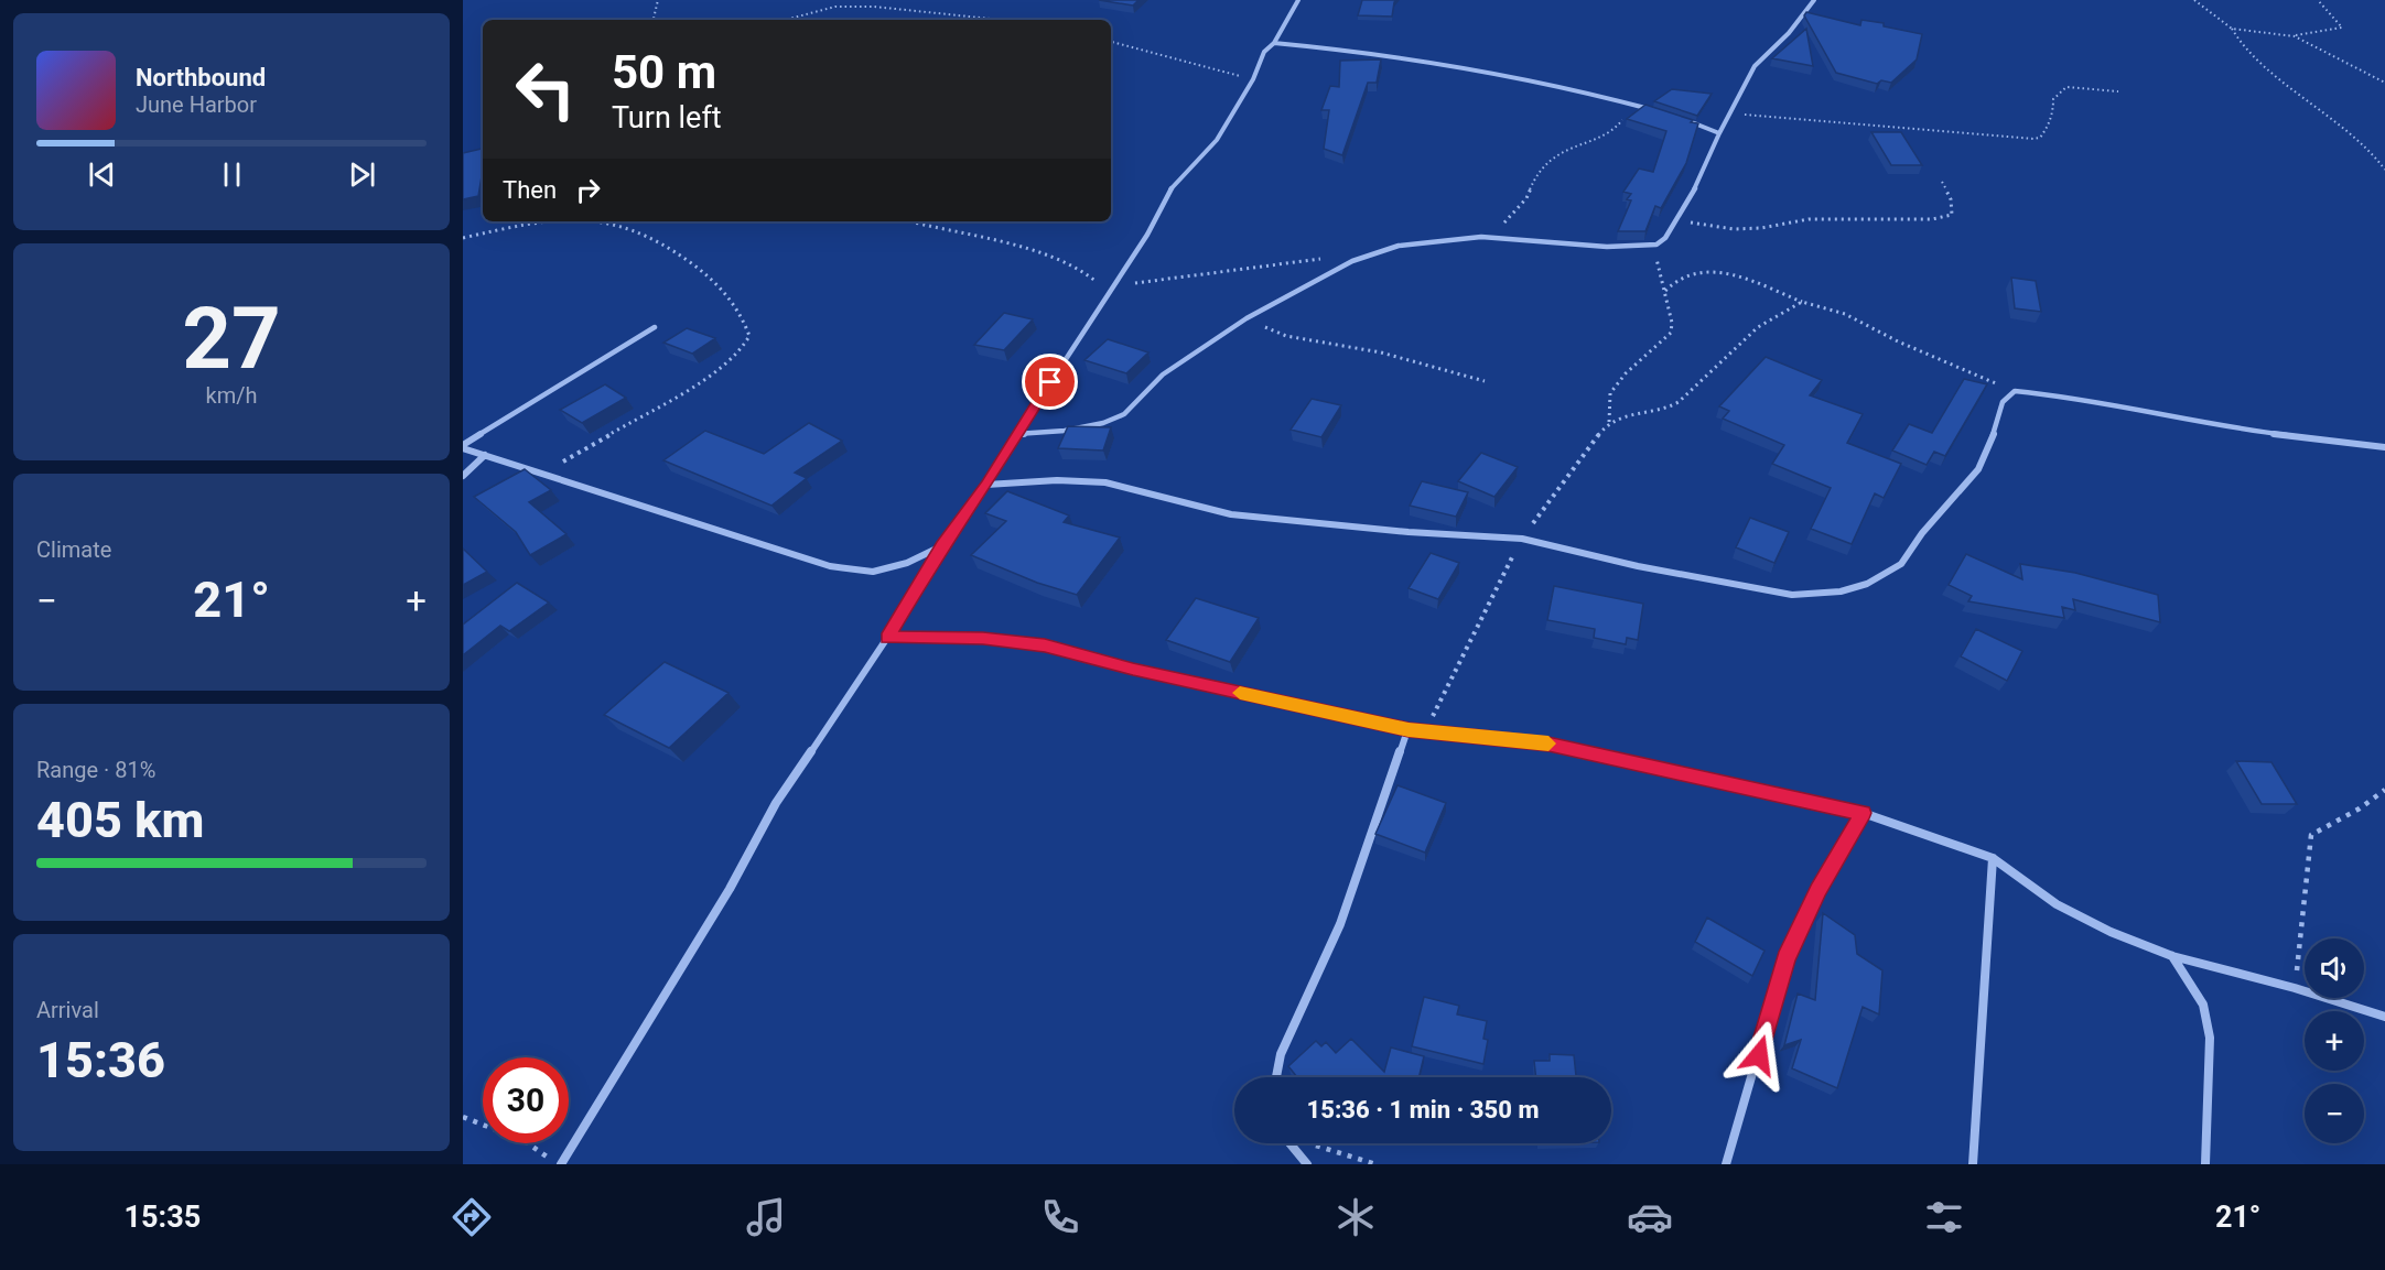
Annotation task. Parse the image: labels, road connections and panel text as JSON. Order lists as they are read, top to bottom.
{
  "page": {
    "turn": ["50 m", "Turn left"],
    "song": ["Northbound", "June Harbor"],
    "then": "Then",
    "tile": [
      ["27", "km/h"],
      "Climate",
      ["Range · 81%", "405 km"],
      ["Arrival", "15:36"]
    ],
    "heat": ["−", "21°", "+"],
    "map_buttons": ["+", "−"],
    "limit": "30",
    "trip": "15:36 · 1 min · 350 m",
    "tabs": ["15:35", "21°"]
  }
}
